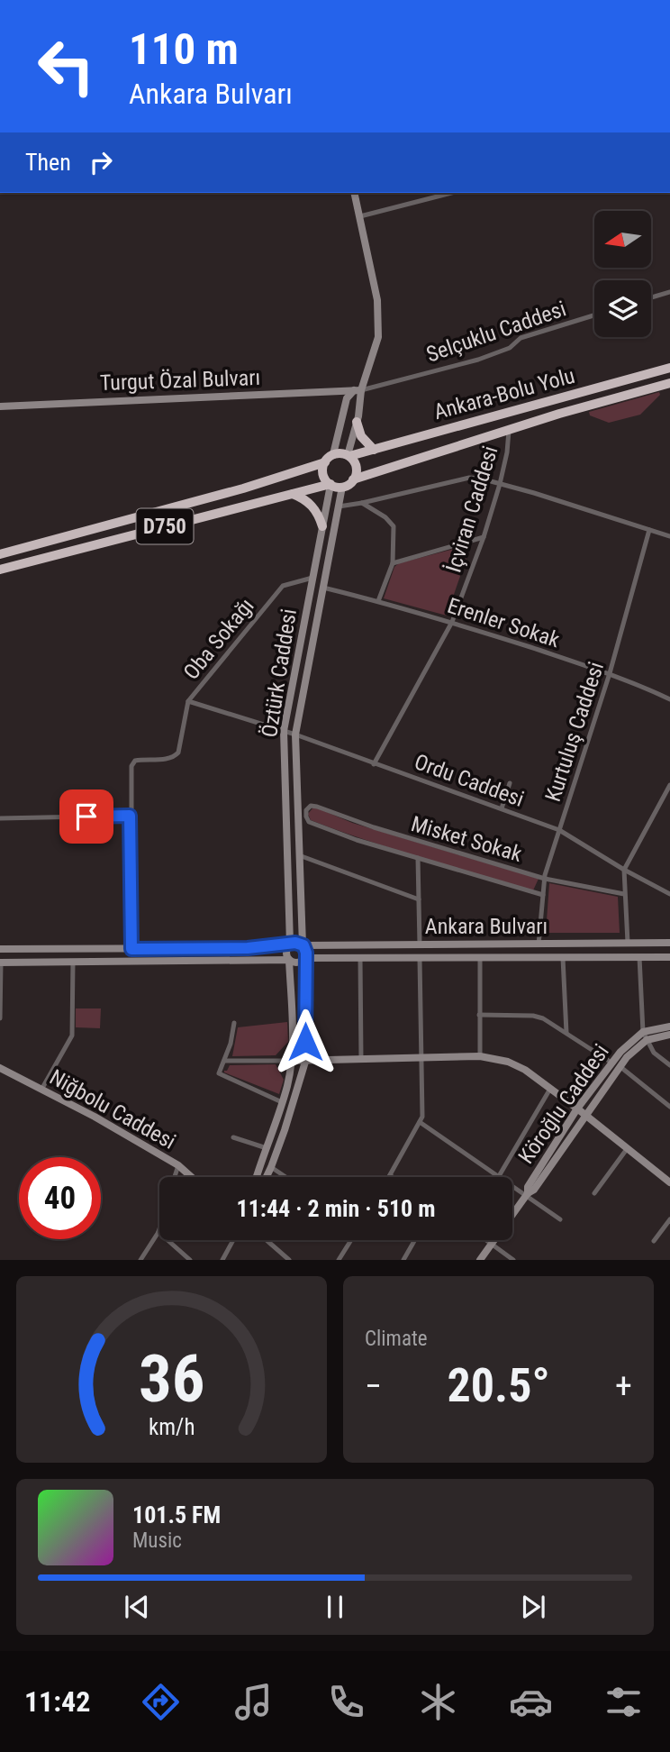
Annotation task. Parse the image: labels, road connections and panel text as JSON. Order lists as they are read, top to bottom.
{
  "streets": {
    "highway": ["Ankara-Bolu Yolu", "D750"],
    "street": [
      "Selçuklu Caddesi",
      "Turgut Özal Bulvarı",
      "İçviran Caddesi",
      "Erenler Sokak",
      "Oba Sokağı",
      "Öztürk Caddesi",
      "Kurtuluş Caddesi",
      "Ordu Caddesi",
      "Misket Sokak",
      "Ankara Bulvarı",
      "Köroğlu Caddesi",
      "Niğbolu Caddesi"
    ]
  },
  "crossings": [
    ["Selçuklu Caddesi", "Turgut Özal Bulvarı"],
    ["Ankara-Bolu Yolu", "İçviran Caddesi"],
    ["Ankara-Bolu Yolu", "D750"],
    ["Ankara-Bolu Yolu", "Öztürk Caddesi"],
    ["İçviran Caddesi", "Erenler Sokak"],
    ["İçviran Caddesi", "Ordu Caddesi"],
    ["D750", "Öztürk Caddesi"],
    ["Erenler Sokak", "Öztürk Caddesi"],
    ["Erenler Sokak", "Kurtuluş Caddesi"],
    ["Oba Sokağı", "Öztürk Caddesi"],
    ["Oba Sokağı", "Ordu Caddesi"],
    ["Öztürk Caddesi", "Ordu Caddesi"],
    ["Öztürk Caddesi", "Ankara Bulvarı"],
    ["Kurtuluş Caddesi", "Ordu Caddesi"],
    ["Kurtuluş Caddesi", "Misket Sokak"],
    ["Kurtuluş Caddesi", "Ankara Bulvarı"]
  ],
  "north": "left",
  "page": {
    "turn": ["110 m", "Ankara Bulvarı"],
    "then": "Then",
    "limit": "40",
    "trip": "11:44 · 2 min · 510 m",
    "tile": "Climate",
    "heat": ["−", "20.5°", "+"],
    "song": ["101.5 FM", "Music"],
    "tabs": "11:42",
    "gauge": ["36", "km/h"]
  }
}
